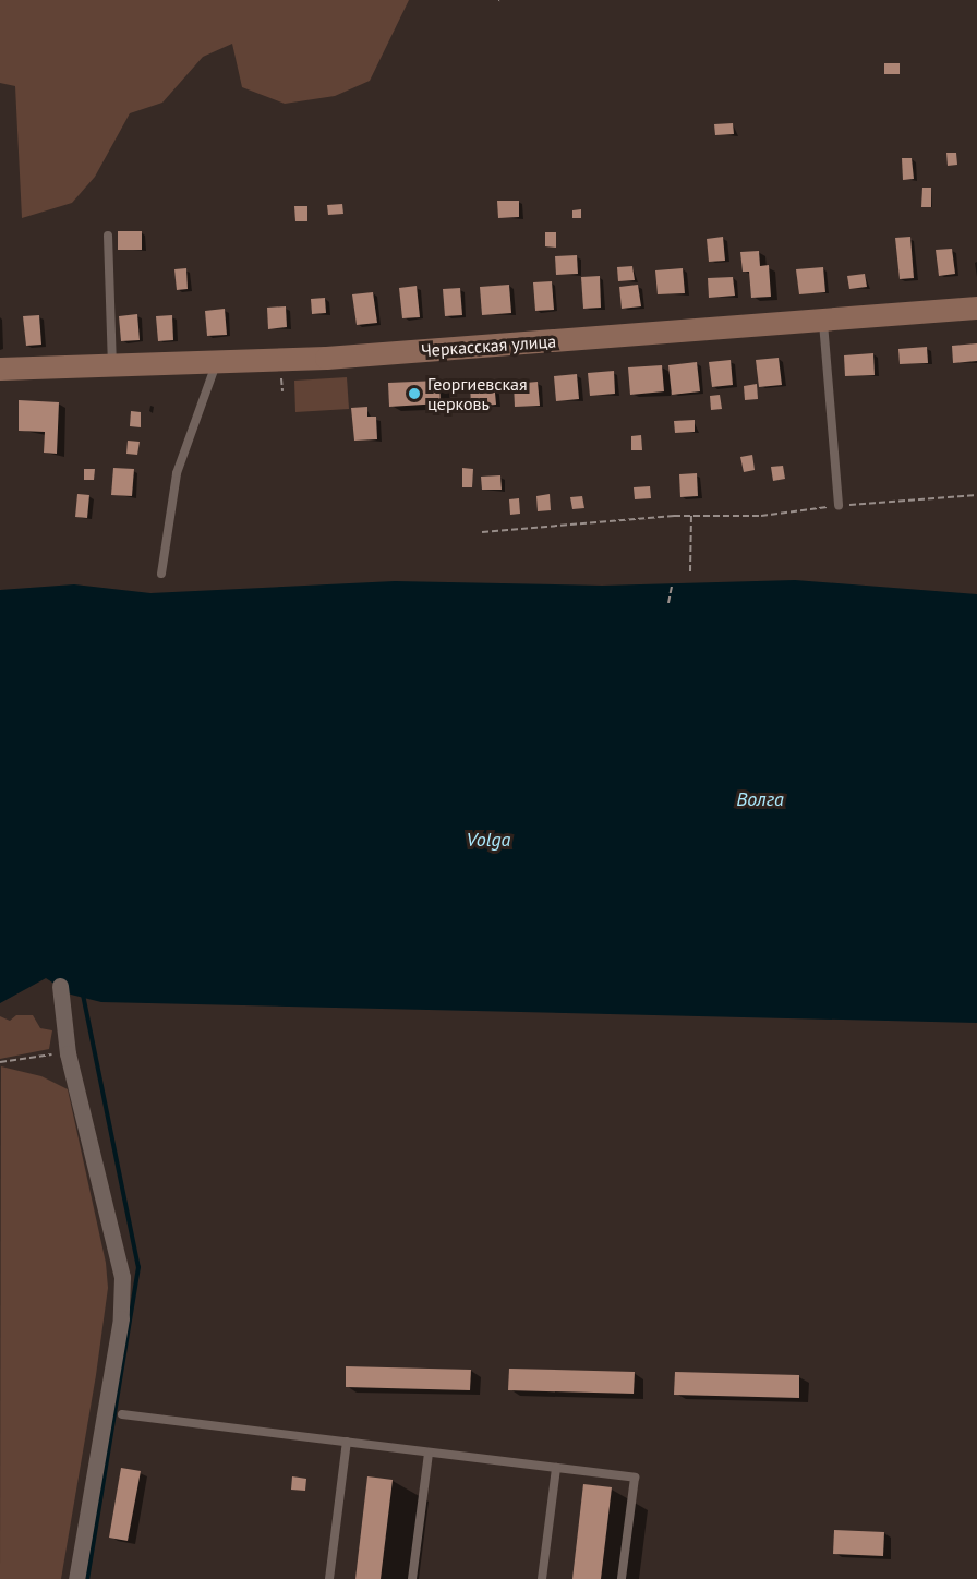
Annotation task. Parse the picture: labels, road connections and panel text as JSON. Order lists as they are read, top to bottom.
{
  "streets": {
    "street": ["Черкасская улица"]
  },
  "water": ["Волга", "Volga"],
  "places": ["Георгиевская церковь"]
}
